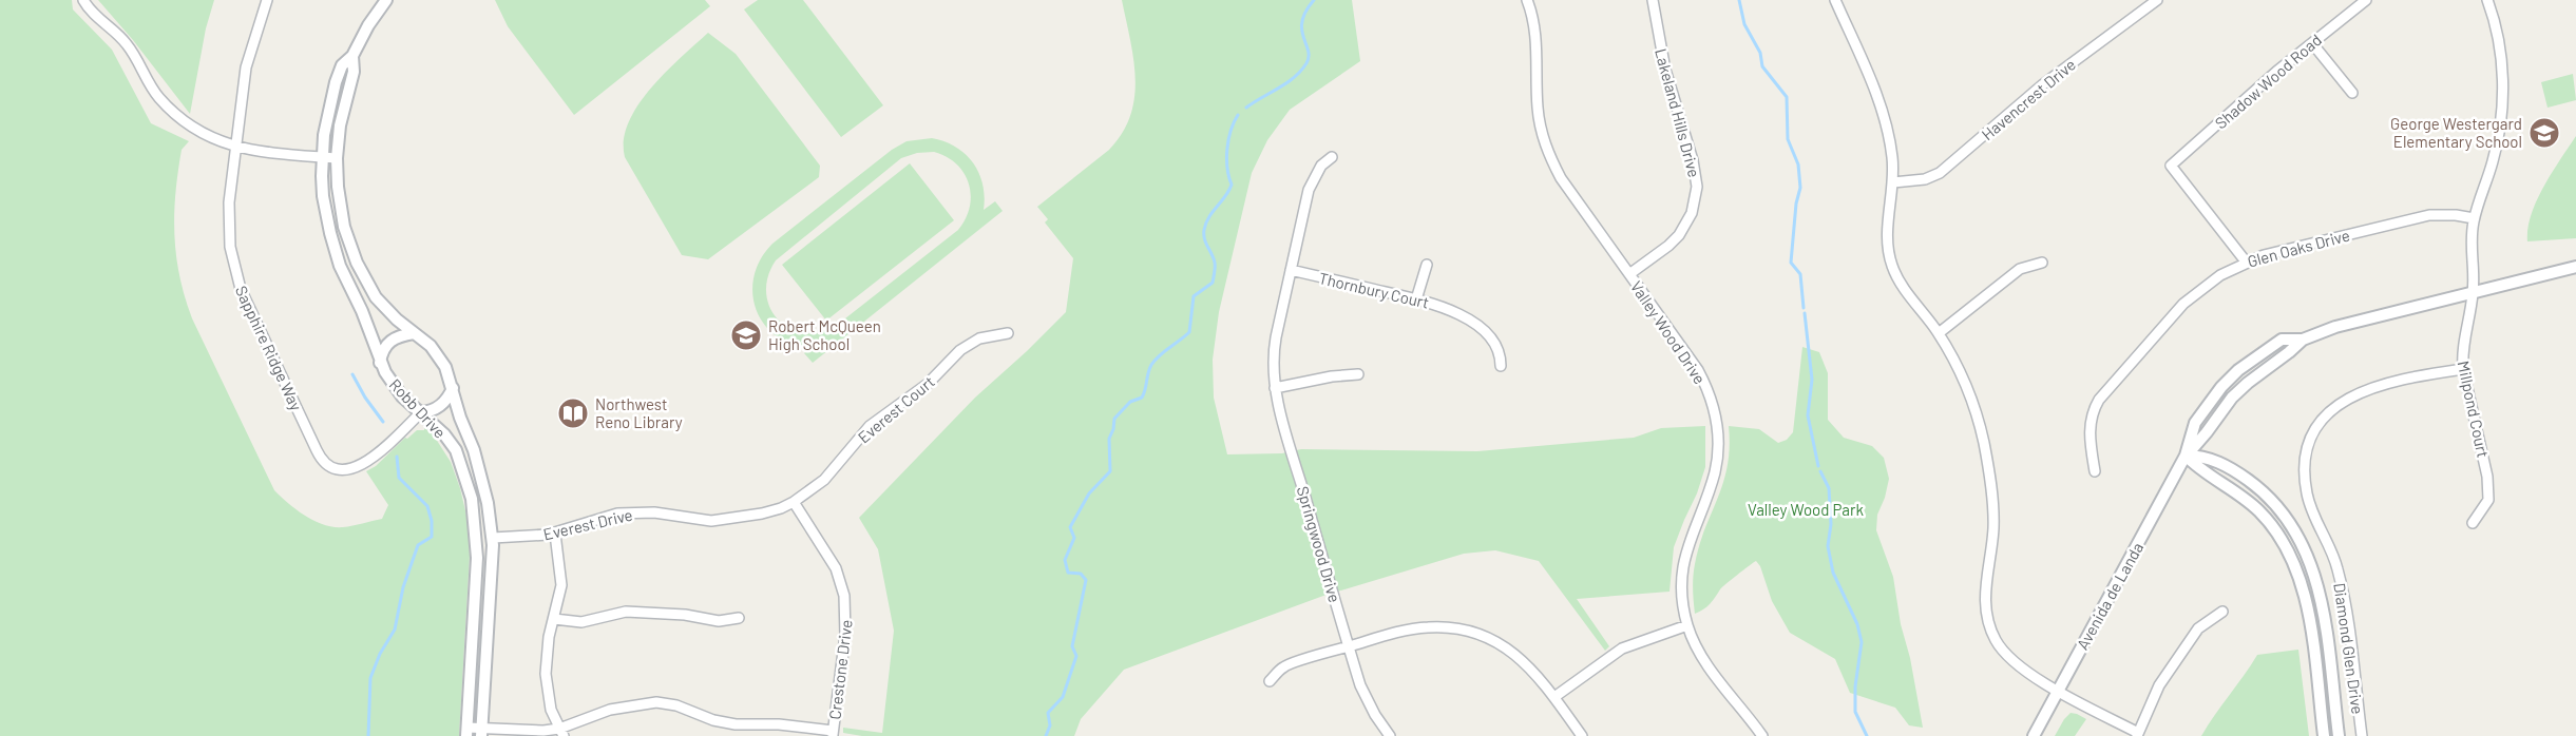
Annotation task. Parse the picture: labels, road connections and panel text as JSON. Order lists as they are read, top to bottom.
{
  "streets": {
    "street": [
      "Shadow Wood Road",
      "Havencrest Drive",
      "Lakeland Hills Drive",
      "Glen Oaks Drive",
      "Thornbury Court",
      "Valley Wood Drive",
      "Sapphire Ridge Way",
      "Robb Drive",
      "Everest Court",
      "Millpond Court",
      "Everest Drive",
      "Springwood Drive",
      "Avenida de Landa",
      "Diamond Glen Drive",
      "Crestone Drive"
    ]
  },
  "crossings": [
    ["Shadow Wood Road", "Glen Oaks Drive"],
    ["Lakeland Hills Drive", "Valley Wood Drive"],
    ["Glen Oaks Drive", "Millpond Court"],
    ["Thornbury Court", "Springwood Drive"],
    ["Sapphire Ridge Way", "Robb Drive"],
    ["Robb Drive", "Everest Drive"],
    ["Everest Court", "Everest Drive"],
    ["Everest Court", "Crestone Drive"],
    ["Millpond Court", "Avenida de Landa"],
    ["Millpond Court", "Diamond Glen Drive"],
    ["Everest Drive", "Crestone Drive"]
  ],
  "parks": ["Valley Wood Park"],
  "places": {
    "school or university": ["George Westergard Elementary School", "Robert McQueen High School"],
    "library": ["Northwest Reno Library"]
  }
}
